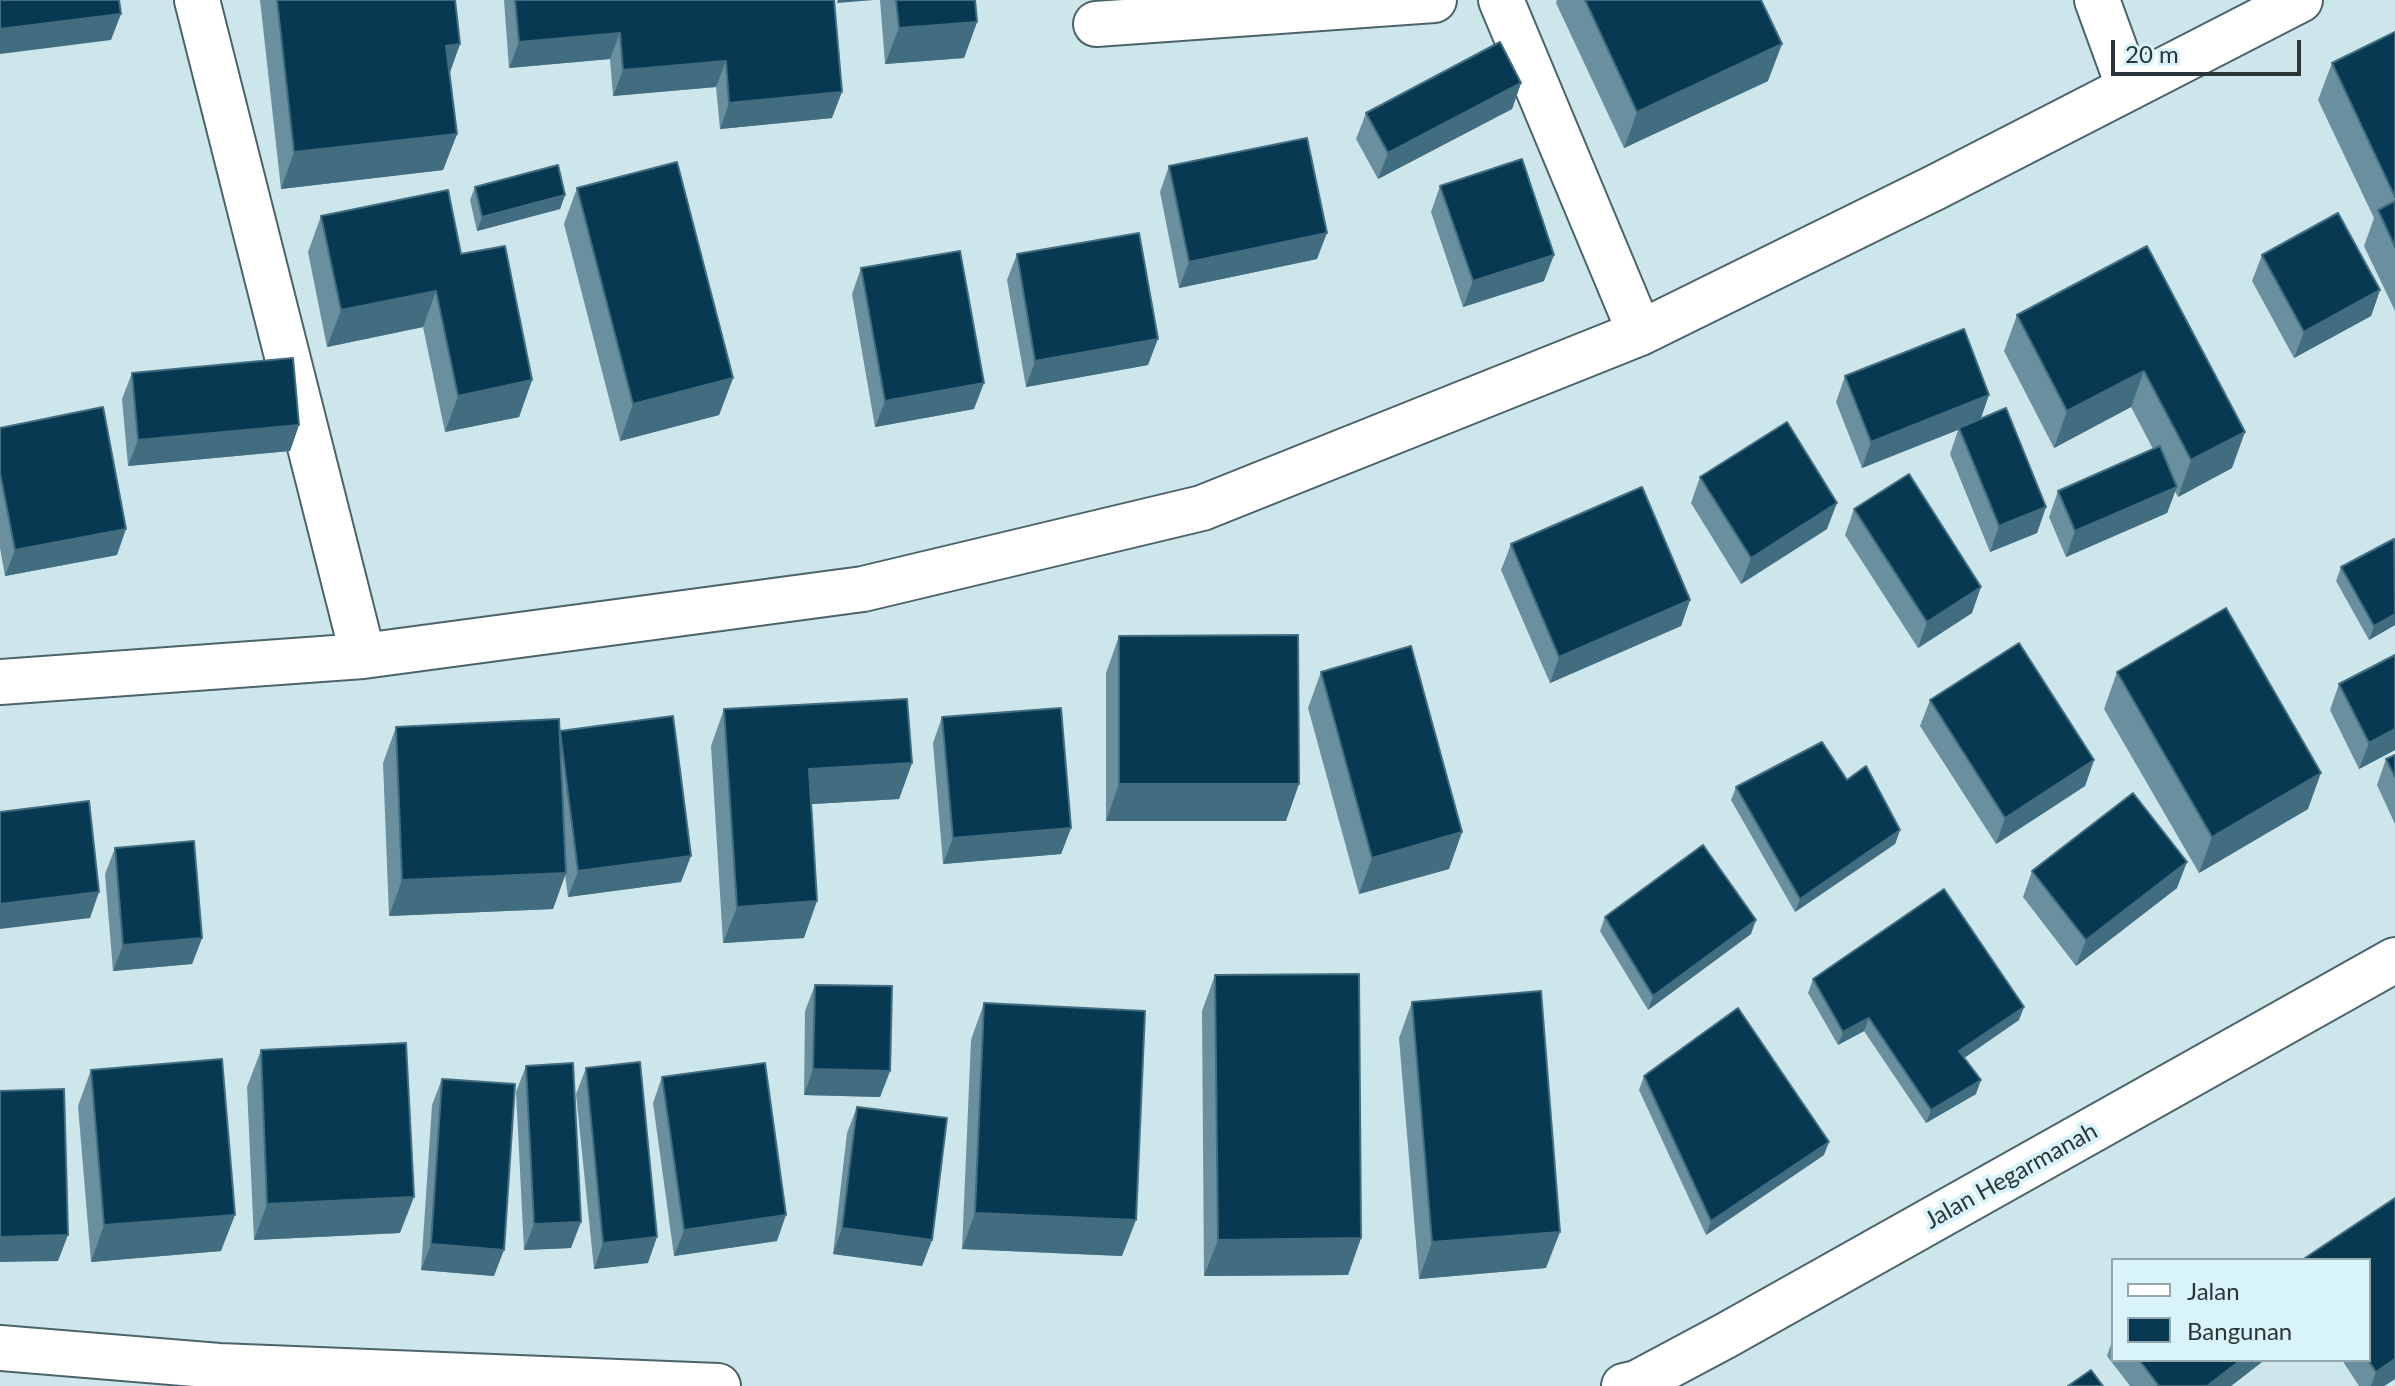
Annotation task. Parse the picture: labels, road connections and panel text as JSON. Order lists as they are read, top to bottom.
{
  "streets": {
    "street": ["Jalan Hegarmanah"]
  },
  "legend": ["Jalan", "Bangunan"],
  "scale_bar": "20 m"
}
